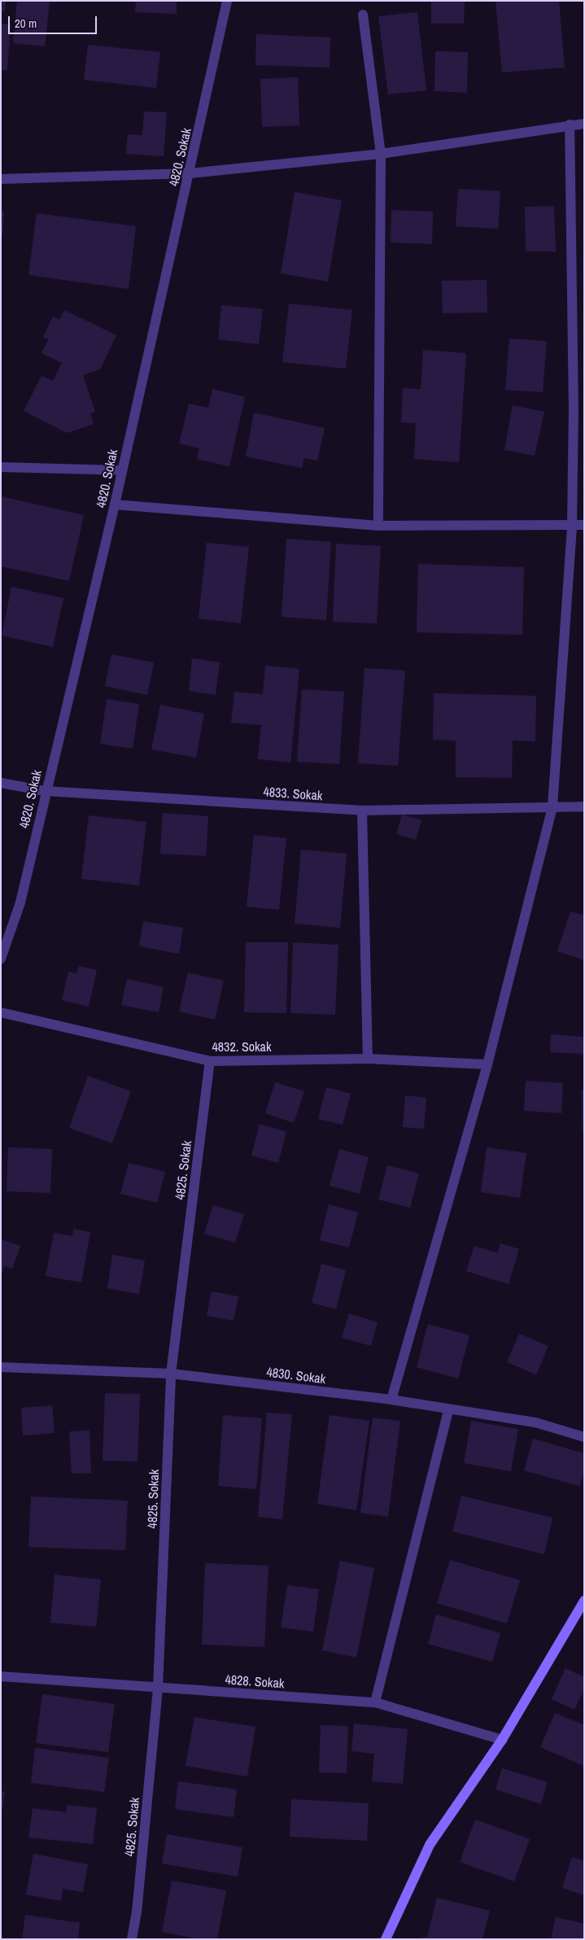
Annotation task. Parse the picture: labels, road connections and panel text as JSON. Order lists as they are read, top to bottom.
{
  "streets": {
    "street": [
      "4820. Sokak",
      "4833. Sokak",
      "4832. Sokak",
      "4825. Sokak",
      "4830. Sokak",
      "4828. Sokak"
    ]
  },
  "crossings": [
    ["4820. Sokak", "4833. Sokak"],
    ["4832. Sokak", "4825. Sokak"],
    ["4825. Sokak", "4830. Sokak"],
    ["4825. Sokak", "4828. Sokak"]
  ],
  "scale_bar": "20 m"
}
